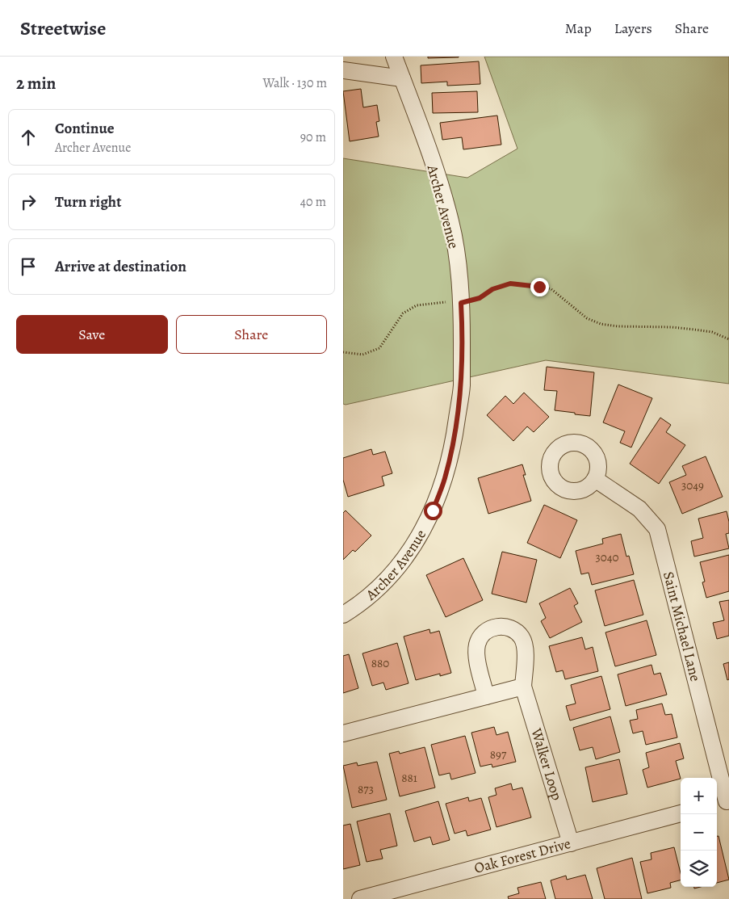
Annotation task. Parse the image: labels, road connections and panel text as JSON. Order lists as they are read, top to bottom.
{
  "streets": {
    "street": [
      "Archer Avenue",
      "Saint Michael Lane",
      "Walker Loop",
      "Oak Forest Drive"
    ]
  },
  "crossings": [
    ["Walker Loop", "Oak Forest Drive"]
  ],
  "house_numbers": [
    "3049",
    "3040",
    "880",
    "897",
    "881",
    "873"
  ],
  "page": {
    "header": "Streetwise",
    "nav": ["Map", "Layers", "Share"],
    "heading": ["2 min", "Walk · 130 m"],
    "list": [
      ["Continue", "Archer Avenue", "90 m"],
      ["Turn right", "40 m"],
      "Arrive at destination"
    ],
    "buttons": ["Save", "Share"],
    "map_buttons": ["+", "−"]
  }
}
